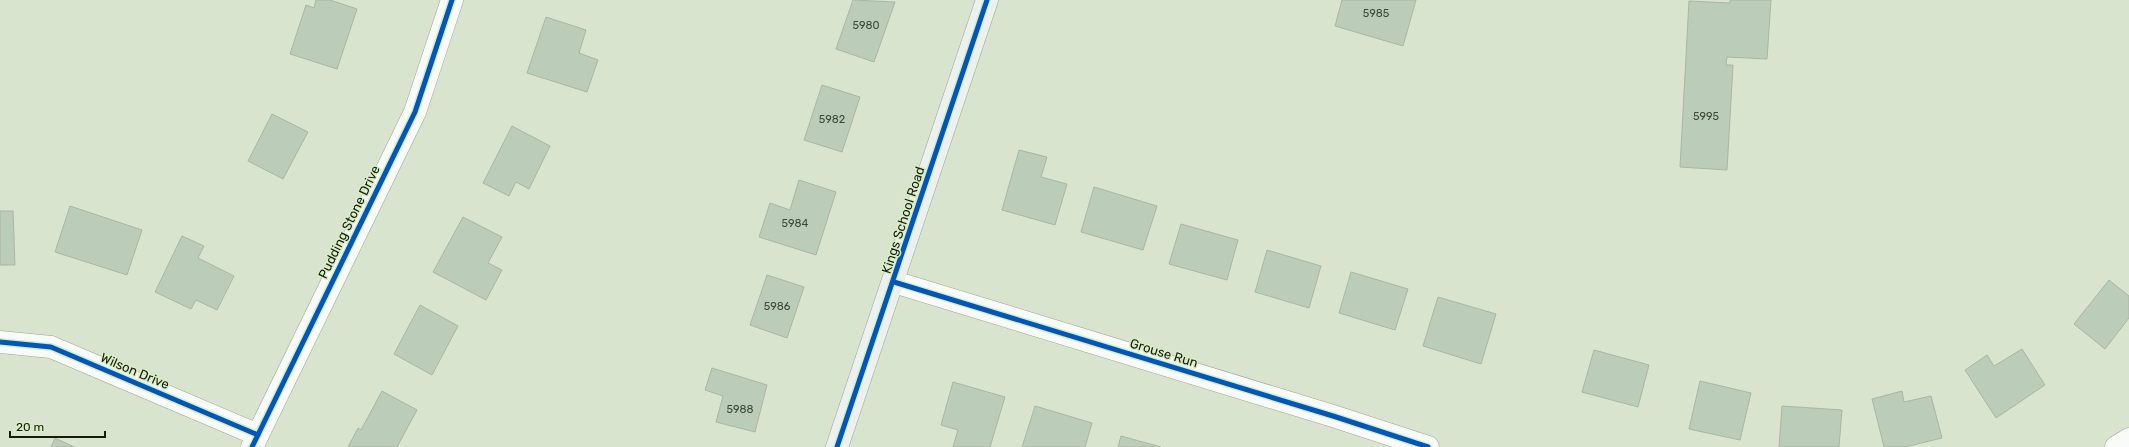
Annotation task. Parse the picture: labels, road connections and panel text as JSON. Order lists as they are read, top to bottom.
{
  "streets": {
    "street": [
      "Kings School Road",
      "Pudding Stone Drive",
      "Grouse Run",
      "Wilson Drive"
    ]
  },
  "crossings": [
    ["Kings School Road", "Grouse Run"],
    ["Pudding Stone Drive", "Wilson Drive"]
  ],
  "house_numbers": [
    "5985",
    "5980",
    "5995",
    "5982",
    "5984",
    "5986",
    "5988"
  ],
  "scale_bar": "20 m"
}
